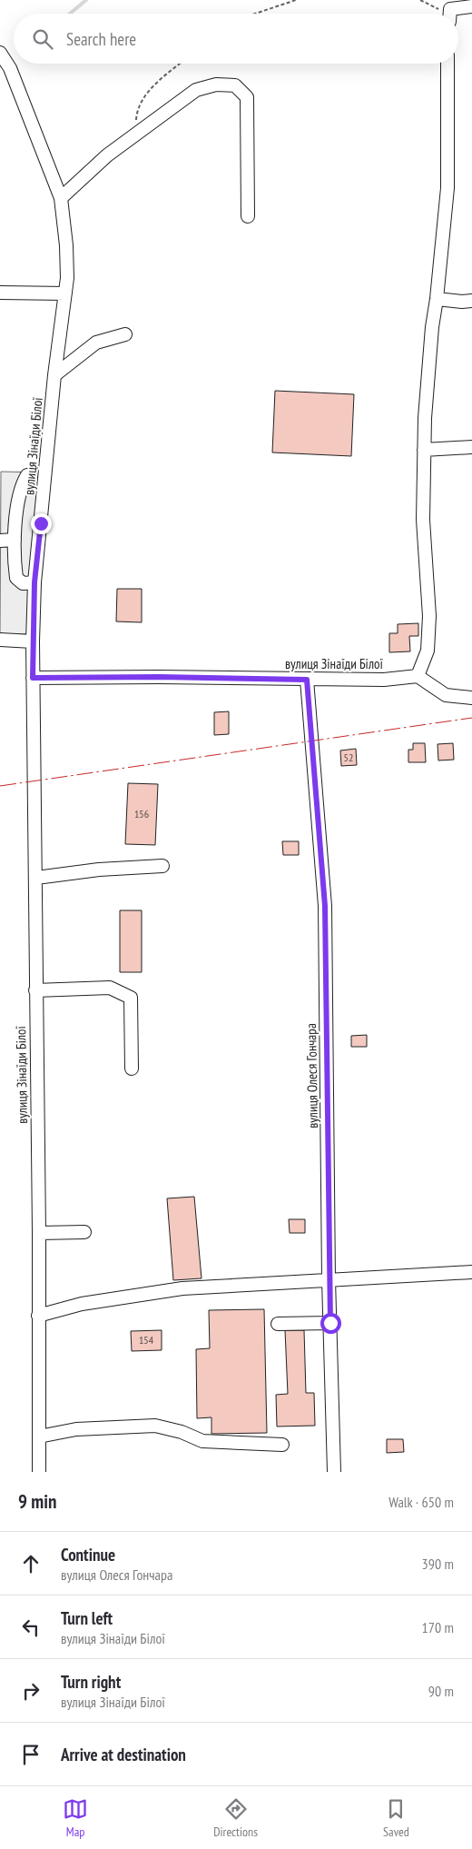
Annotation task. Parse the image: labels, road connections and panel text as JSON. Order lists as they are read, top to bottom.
{
  "streets": {
    "street": ["вулиця Зінаїди Білої", "вулиця Олеся Гончара"]
  },
  "crossings": [
    ["вулиця Зінаїди Білої", "вулиця Олеся Гончара"]
  ],
  "house_numbers": ["52", "156", "154"],
  "page": {
    "search": "Search here",
    "heading": ["9 min", "Walk · 650 m"],
    "list": [
      ["Continue", "вулиця Олеся Гончара", "390 m"],
      ["Turn left", "вулиця Зінаїди Білої", "170 m"],
      ["Turn right", "вулиця Зінаїди Білої", "90 m"],
      "Arrive at destination"
    ],
    "nav": ["Map", "Directions", "Saved"]
  }
}
